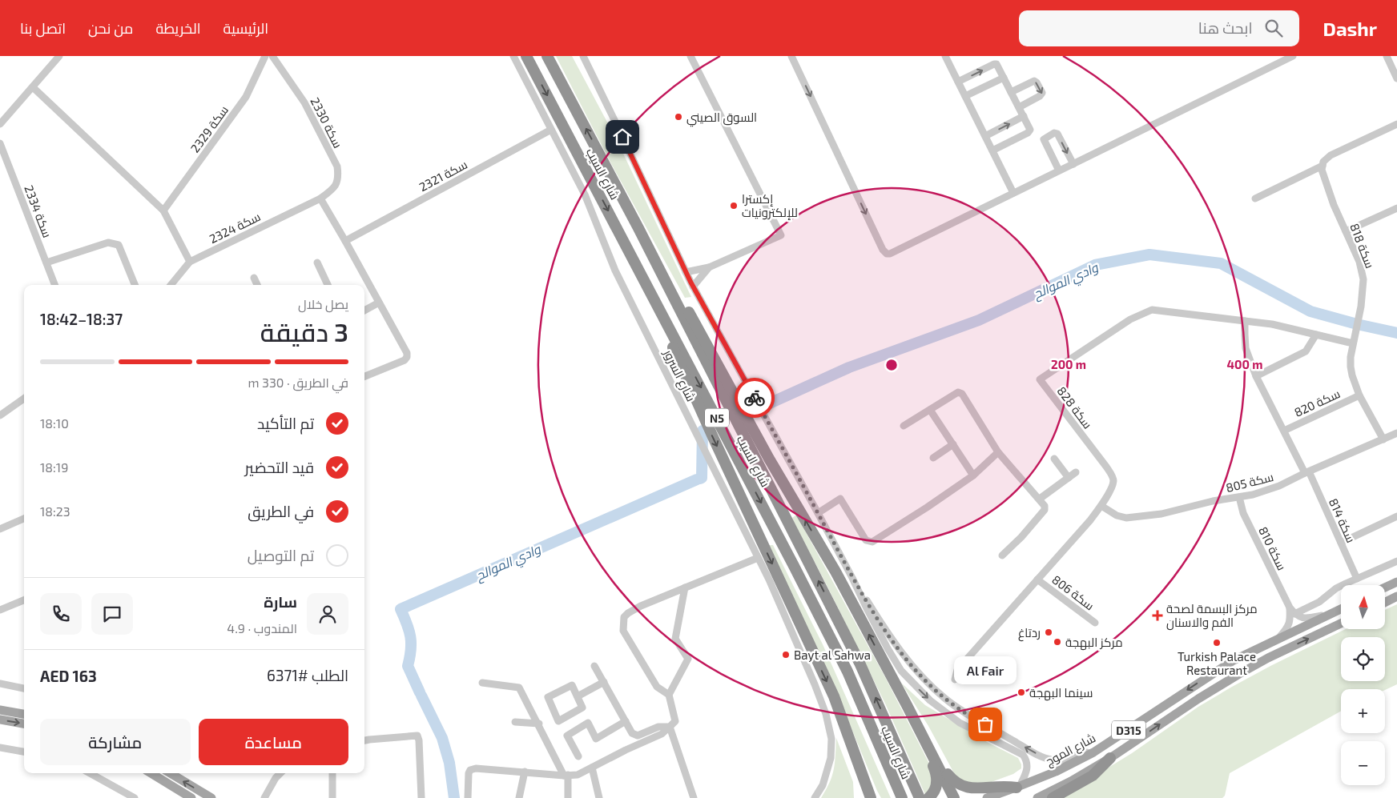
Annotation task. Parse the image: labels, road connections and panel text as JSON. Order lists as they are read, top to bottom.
{
  "streets": {
    "highway": ["شارع السيب", "N5"],
    "main road": ["D315", "شارع الموج"],
    "street": [
      "سكة 2330",
      "سكة 2329",
      "سكة 2321",
      "سكة 2334",
      "سكة 2324",
      "سكة 818",
      "شارع السرور",
      "سكة 820",
      "سكة 828",
      "سكة 805",
      "سكة 814",
      "سكة 810",
      "سكة 806"
    ]
  },
  "crossings": [
    ["سكة 2330", "سكة 2324"],
    ["سكة 2321", "شارع السرور"],
    ["سكة 818", "سكة 820"],
    ["سكة 818", "سكة 805"],
    ["سكة 828", "سكة 805"],
    ["سكة 828", "سكة 806"],
    ["سكة 805", "سكة 814"],
    ["سكة 805", "سكة 810"]
  ],
  "water": ["وادي الموالح"],
  "places": {
    "other": [
      "السوق الصيني",
      "إكسترا للإلكترونيات",
      "ردتاغ",
      "مركز البهجة",
      "Turkish Palace Restaurant",
      "Bayt al Sahwa",
      "سينما البهجة",
      "Al Fair"
    ],
    "health": ["مركز البسمة لصحة الفم والاسنان"]
  },
  "north": "top",
  "page": {
    "header": "Dashr",
    "search": "ابحث هنا",
    "nav": [
      "الرئيسية",
      "الخريطة",
      "من نحن",
      "اتصل بنا"
    ],
    "heading": ["3 دقيقة", "يصل خلال", "18:37–18:42"],
    "panel": [
      "سارة",
      "المندوب · 4.9",
      "الطلب #6371",
      "AED 163"
    ],
    "bar": "في الطريق · 330 m",
    "list": [
      ["تم التأكيد", "18:10"],
      ["قيد التحضير", "18:19"],
      ["في الطريق", "18:23"],
      "تم التوصيل"
    ],
    "map_buttons": ["+", "−"],
    "bubble": "Al Fair",
    "buttons": ["مساعدة", "مشاركة"]
  },
  "rings": ["200 m", "400 m"]
}
